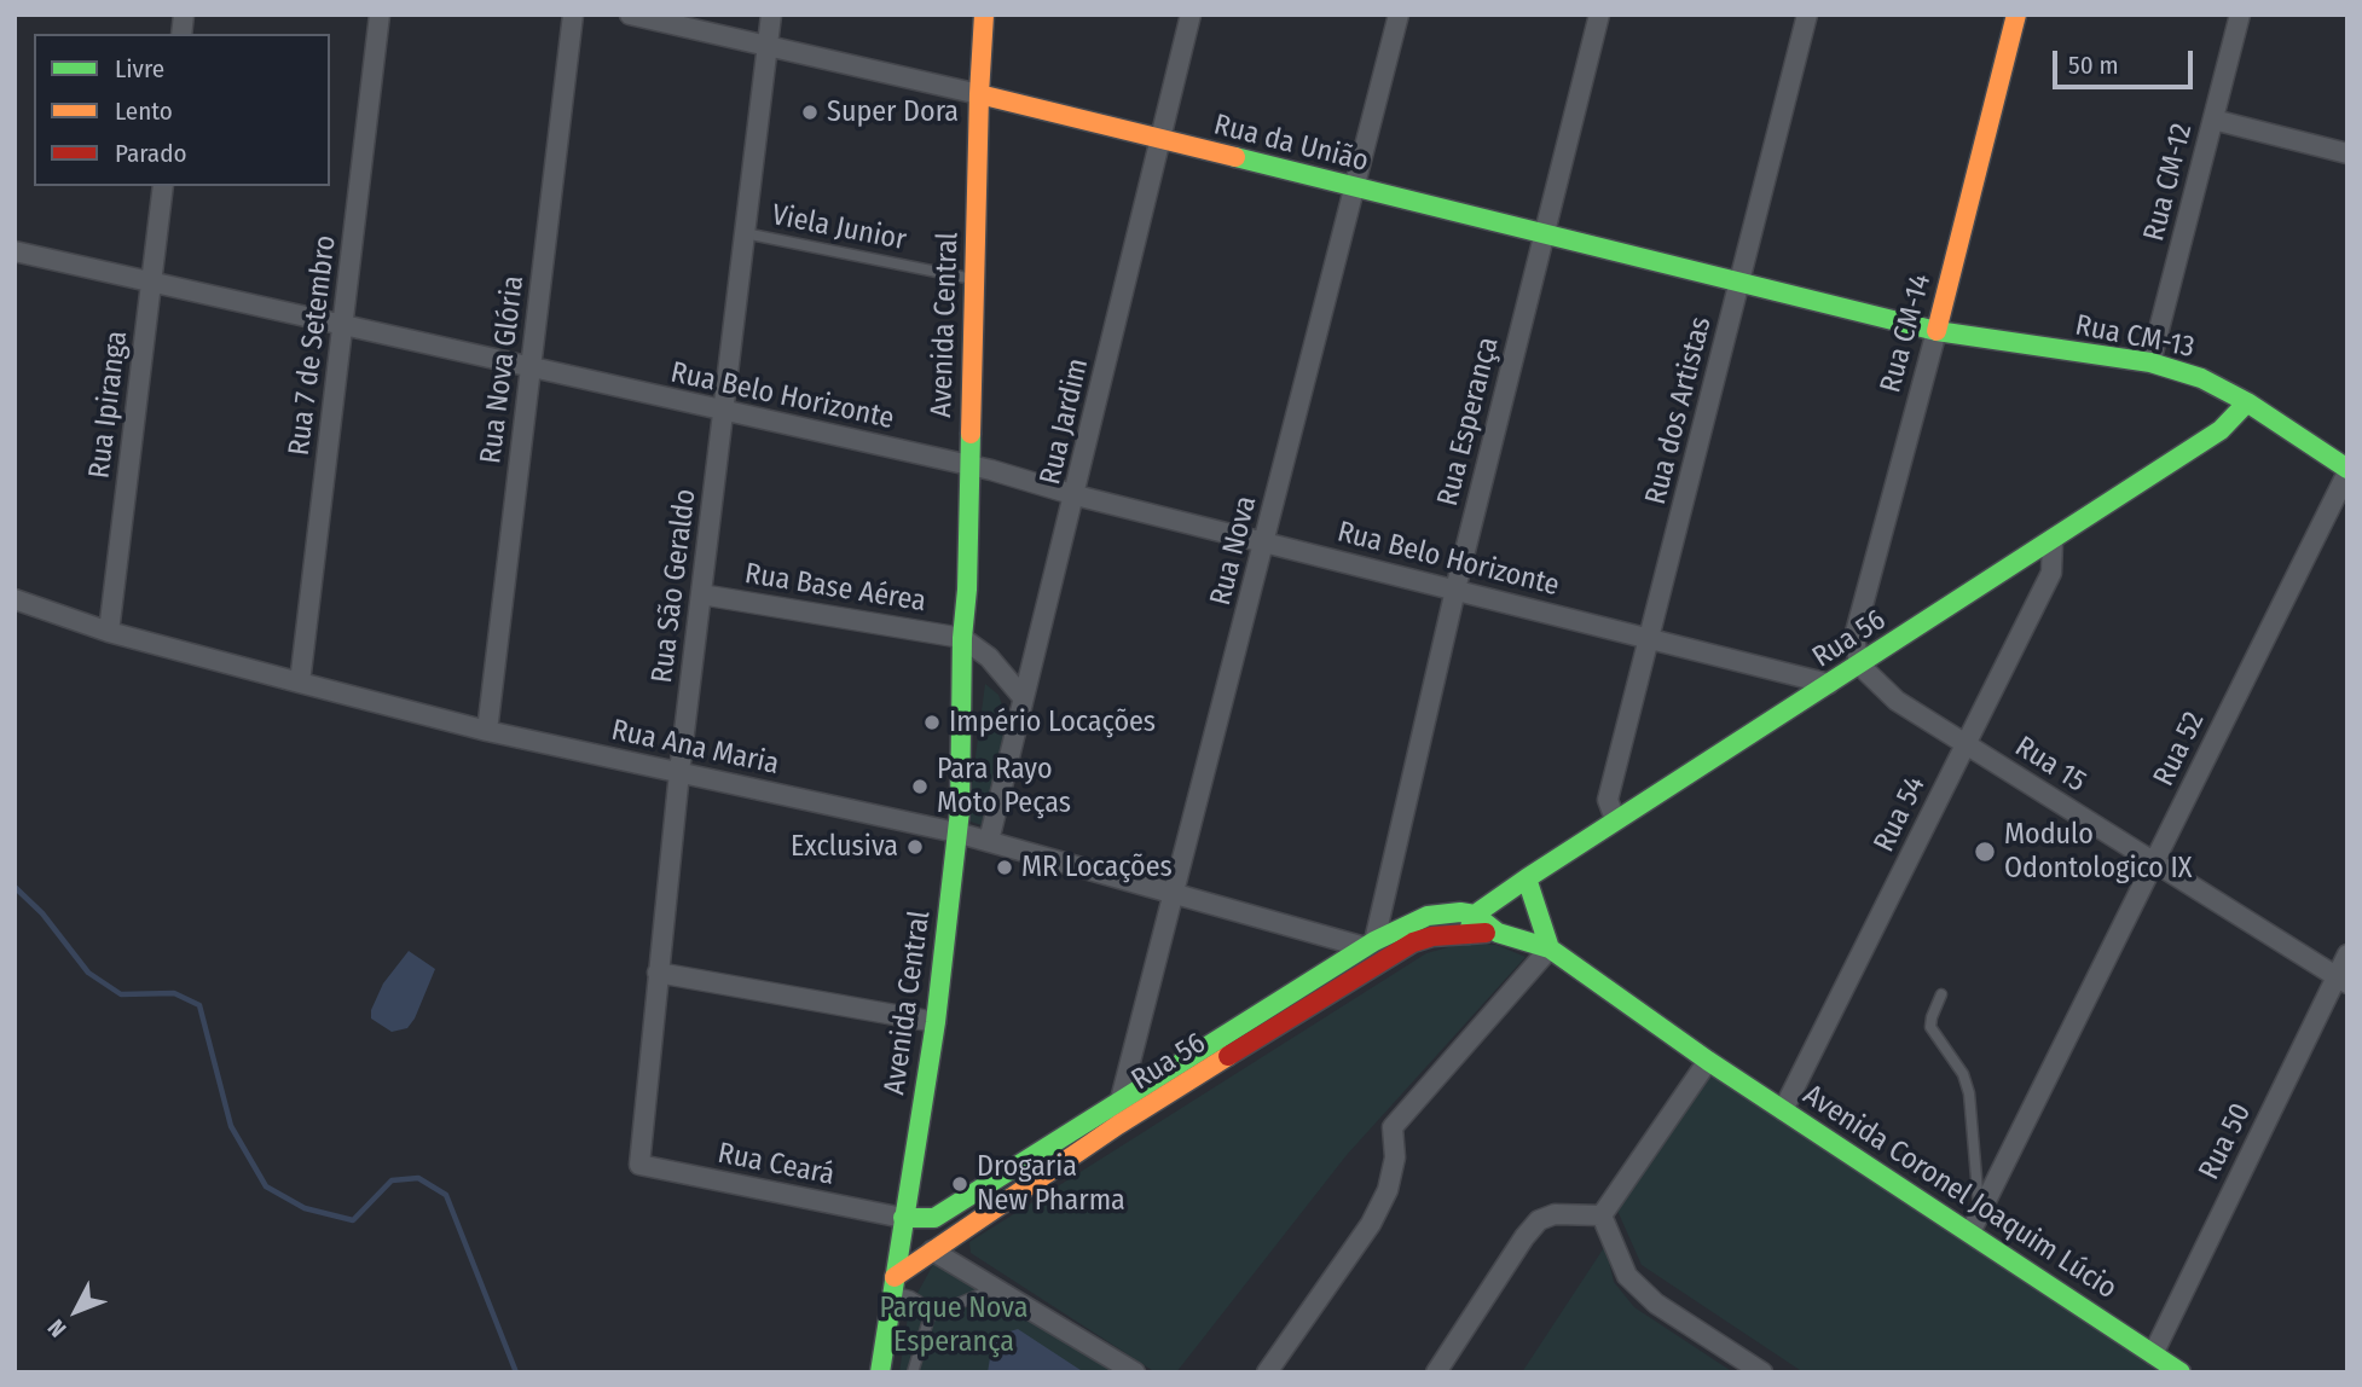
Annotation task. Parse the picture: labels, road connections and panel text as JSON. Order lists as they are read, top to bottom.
{
  "streets": {
    "street": [
      "Rua da União",
      "Rua CM-12",
      "Avenida Central",
      "Rua CM-14",
      "Rua CM-13",
      "Rua 7 de Setembro",
      "Rua Nova Glória",
      "Rua Belo Horizonte",
      "Rua Ipiranga",
      "Rua dos Artistas",
      "Rua Jardim",
      "Rua Esperança",
      "Rua Nova",
      "Rua São Geraldo",
      "Rua Base Aérea",
      "Rua 56",
      "Rua Ana Maria",
      "Rua 52",
      "Rua 15",
      "Rua 54",
      "Rua 50",
      "Rua Ceará",
      "Avenida Coronel Joaquim Lúcio"
    ],
    "lane": ["Viela Junior"]
  },
  "crossings": [
    ["Rua da União", "Avenida Central"],
    ["Rua da União", "Rua CM-14"],
    ["Rua da União", "Rua CM-13"],
    ["Rua da União", "Rua dos Artistas"],
    ["Rua da União", "Rua Jardim"],
    ["Rua da União", "Rua Esperança"],
    ["Rua da União", "Rua Nova"],
    ["Rua da União", "Rua São Geraldo"],
    ["Rua CM-12", "Rua CM-13"],
    ["Viela Junior", "Avenida Central"],
    ["Viela Junior", "Rua São Geraldo"],
    ["Avenida Central", "Rua Belo Horizonte"],
    ["Avenida Central", "Rua Base Aérea"],
    ["Avenida Central", "Rua 56"],
    ["Avenida Central", "Rua Ana Maria"],
    ["Avenida Central", "Rua Ceará"],
    ["Rua CM-14", "Rua CM-13"],
    ["Rua CM-14", "Rua 56"],
    ["Rua CM-14", "Rua 15"],
    ["Rua CM-13", "Rua 56"],
    ["Rua CM-13", "Rua 52"],
    ["Rua 7 de Setembro", "Rua Belo Horizonte"],
    ["Rua 7 de Setembro", "Rua Ana Maria"],
    ["Rua Nova Glória", "Rua Belo Horizonte"],
    ["Rua Nova Glória", "Rua Ana Maria"],
    ["Rua Belo Horizonte", "Rua Ipiranga"],
    ["Rua Belo Horizonte", "Rua dos Artistas"],
    ["Rua Belo Horizonte", "Rua Jardim"],
    ["Rua Belo Horizonte", "Rua Esperança"],
    ["Rua Belo Horizonte", "Rua Nova"],
    ["Rua Belo Horizonte", "Rua São Geraldo"],
    ["Rua Belo Horizonte", "Rua 56"],
    ["Rua Ipiranga", "Rua Ana Maria"],
    ["Rua dos Artistas", "Rua 56"],
    ["Rua Jardim", "Rua Ana Maria"],
    ["Rua Esperança", "Rua 56"],
    ["Rua Esperança", "Rua Ana Maria"],
    ["Rua Nova", "Rua 56"],
    ["Rua Nova", "Rua Ana Maria"],
    ["Rua São Geraldo", "Rua Base Aérea"],
    ["Rua São Geraldo", "Rua Ana Maria"],
    ["Rua São Geraldo", "Rua Ceará"],
    ["Rua 56", "Rua Ana Maria"],
    ["Rua 56", "Rua 15"],
    ["Rua 56", "Rua 54"],
    ["Rua 56", "Rua Ceará"],
    ["Rua 56", "Avenida Coronel Joaquim Lúcio"],
    ["Rua 52", "Rua 15"],
    ["Rua 52", "Avenida Coronel Joaquim Lúcio"],
    ["Rua 15", "Rua 54"],
    ["Rua 15", "Rua 50"],
    ["Rua 54", "Avenida Coronel Joaquim Lúcio"],
    ["Rua 50", "Avenida Coronel Joaquim Lúcio"]
  ],
  "parks": ["Parque Nova Esperança"],
  "places": [
    "Super Dora",
    "Império Locações",
    "Para Rayo Moto Peças",
    "Exclusiva",
    "Modulo Odontologico IX",
    "MR Locações",
    "Drogaria New Pharma"
  ],
  "legend": ["Livre", "Lento", "Parado"],
  "scale_bar": "50 m",
  "north": "bottom left"
}
